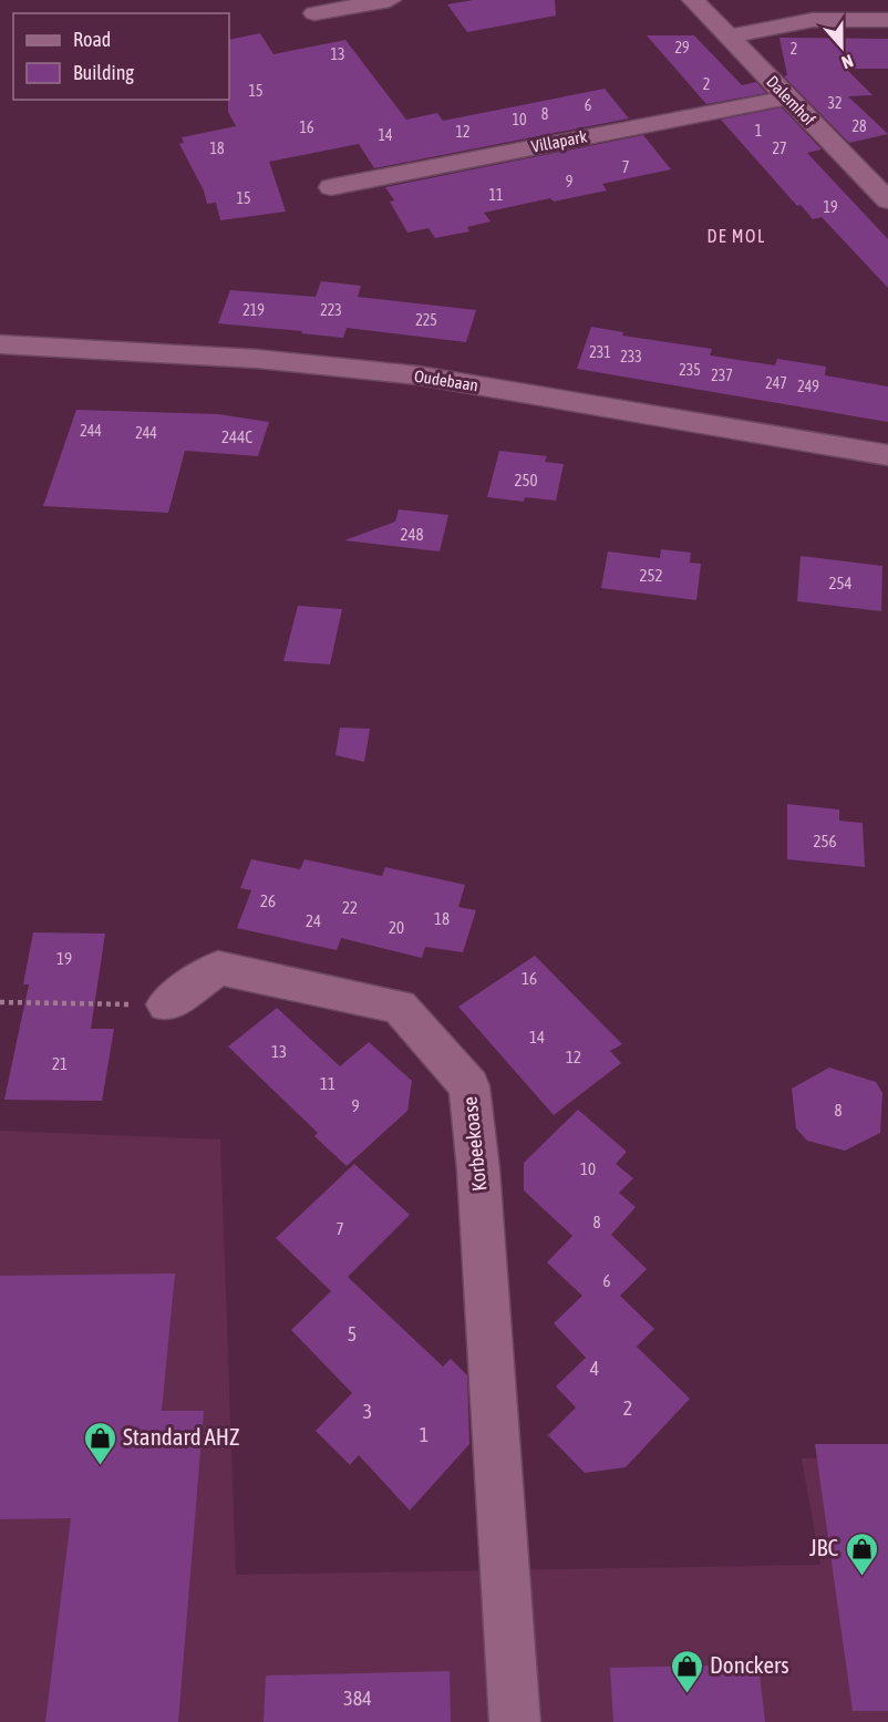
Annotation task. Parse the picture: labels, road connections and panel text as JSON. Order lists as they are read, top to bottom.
{
  "streets": {
    "street": [
      "Dalemhof",
      "Villapark",
      "Oudebaan",
      "Korbeekoase"
    ]
  },
  "crossings": [
    ["Dalemhof", "Villapark"]
  ],
  "districts": ["DE MOL"],
  "places": {
    "shop": ["Standard AHZ", "JBC", "Donckers"]
  },
  "house_numbers": [
    "29",
    "2",
    "13",
    "2",
    "15",
    "32",
    "6",
    "8",
    "10",
    "28",
    "16",
    "1",
    "12",
    "14",
    "18",
    "27",
    "7",
    "9",
    "11",
    "15",
    "19",
    "219",
    "223",
    "225",
    "231",
    "233",
    "235",
    "237",
    "247",
    "249",
    "244",
    "244",
    "244C",
    "250",
    "248",
    "252",
    "254",
    "256",
    "26",
    "22",
    "18",
    "24",
    "20",
    "19",
    "16",
    "14",
    "13",
    "12",
    "21",
    "11",
    "9",
    "8",
    "10",
    "8",
    "7",
    "6",
    "5",
    "4",
    "2",
    "3",
    "1",
    "384"
  ],
  "legend": ["Road", "Building"],
  "north": "bottom"
}
